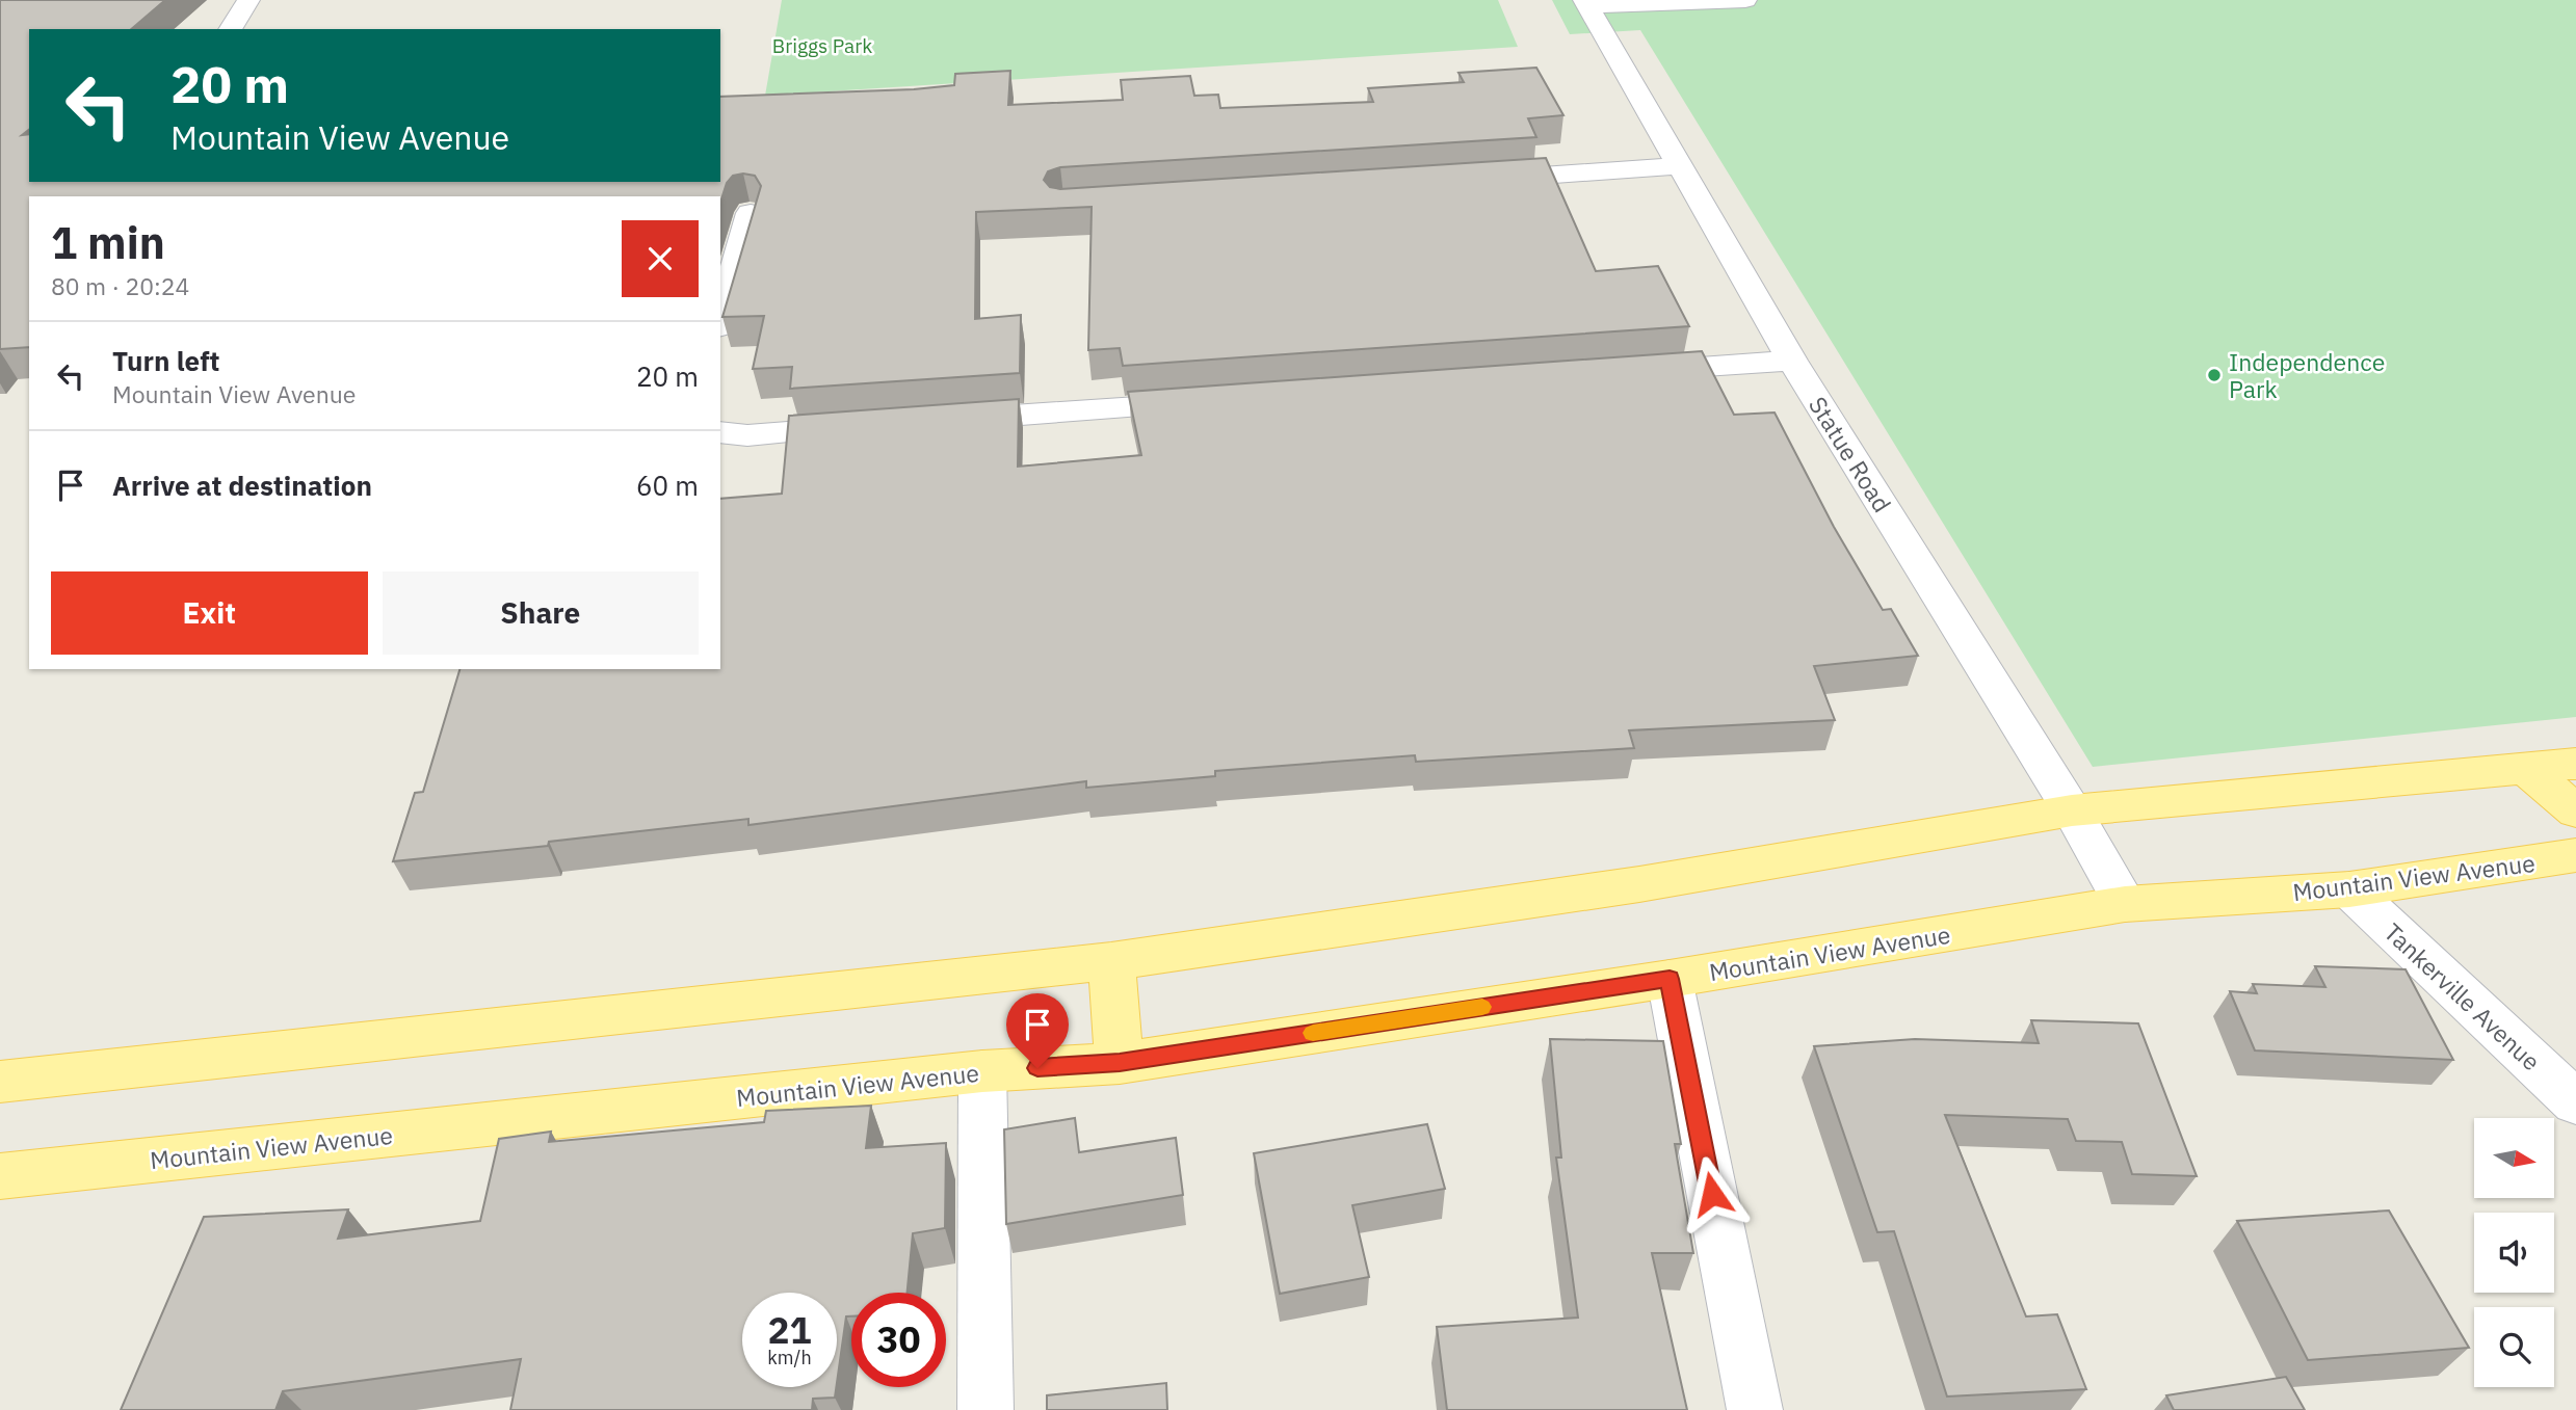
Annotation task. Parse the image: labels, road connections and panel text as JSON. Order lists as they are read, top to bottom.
{
  "streets": {
    "main road": ["Mountain View Avenue"],
    "street": ["Statue Road", "Tankerville Avenue"]
  },
  "crossings": [
    ["Statue Road", "Mountain View Avenue"],
    ["Mountain View Avenue", "Tankerville Avenue"]
  ],
  "parks": ["Briggs Park"],
  "places": ["Independence Park"],
  "north": "right",
  "page": {
    "turn": ["20 m", "Mountain View Avenue"],
    "heading": ["1 min", "80 m · 20:24"],
    "list": [
      {
        "name": "Turn left",
        "note": "Mountain View Avenue",
        "value": "20 m"
      },
      {
        "name": "Arrive at destination",
        "value": "60 m"
      }
    ],
    "buttons": ["Exit", "Share"],
    "speed": "21 km/h",
    "limit": "30"
  }
}
